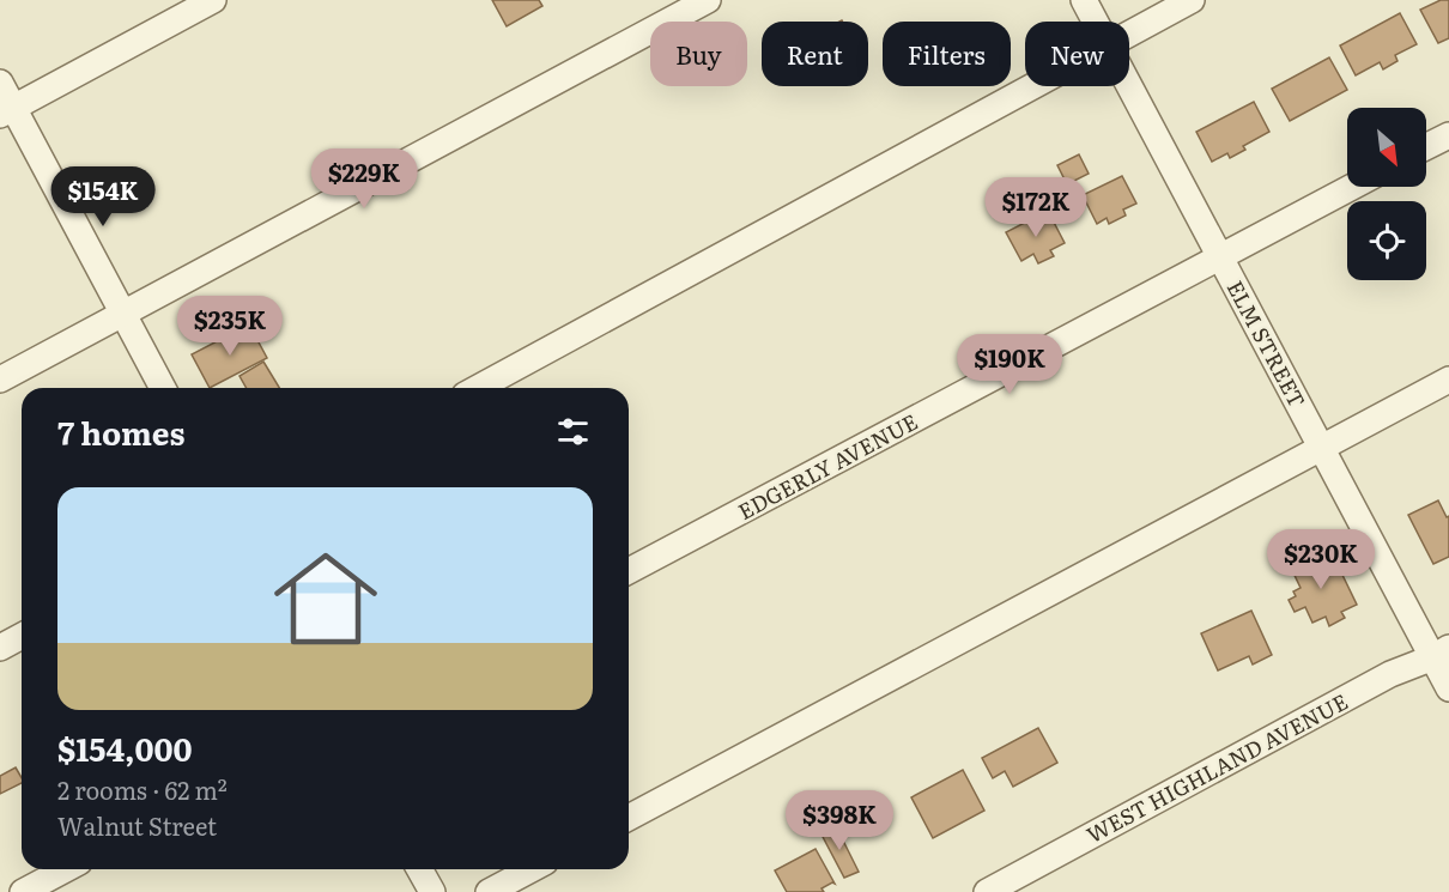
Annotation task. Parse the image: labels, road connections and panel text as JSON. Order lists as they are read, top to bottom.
{
  "streets": {
    "street": ["ELM STREET", "EDGERLY AVENUE", "WEST HIGHLAND AVENUE"]
  },
  "crossings": [
    ["ELM STREET", "EDGERLY AVENUE"],
    ["ELM STREET", "WEST HIGHLAND AVENUE"]
  ],
  "north": "bottom right",
  "page": {
    "chip": [
      "Buy",
      "Rent",
      "Filters",
      "New"
    ],
    "price": [
      "$229K",
      "$154K",
      "$172K",
      "$235K",
      "$190K",
      "$230K",
      "$398K"
    ],
    "heading": "7 homes",
    "list": [
      {
        "name": "$154,000",
        "note": "2 rooms · 62 m² · Walnut Street"
      }
    ]
  }
}
